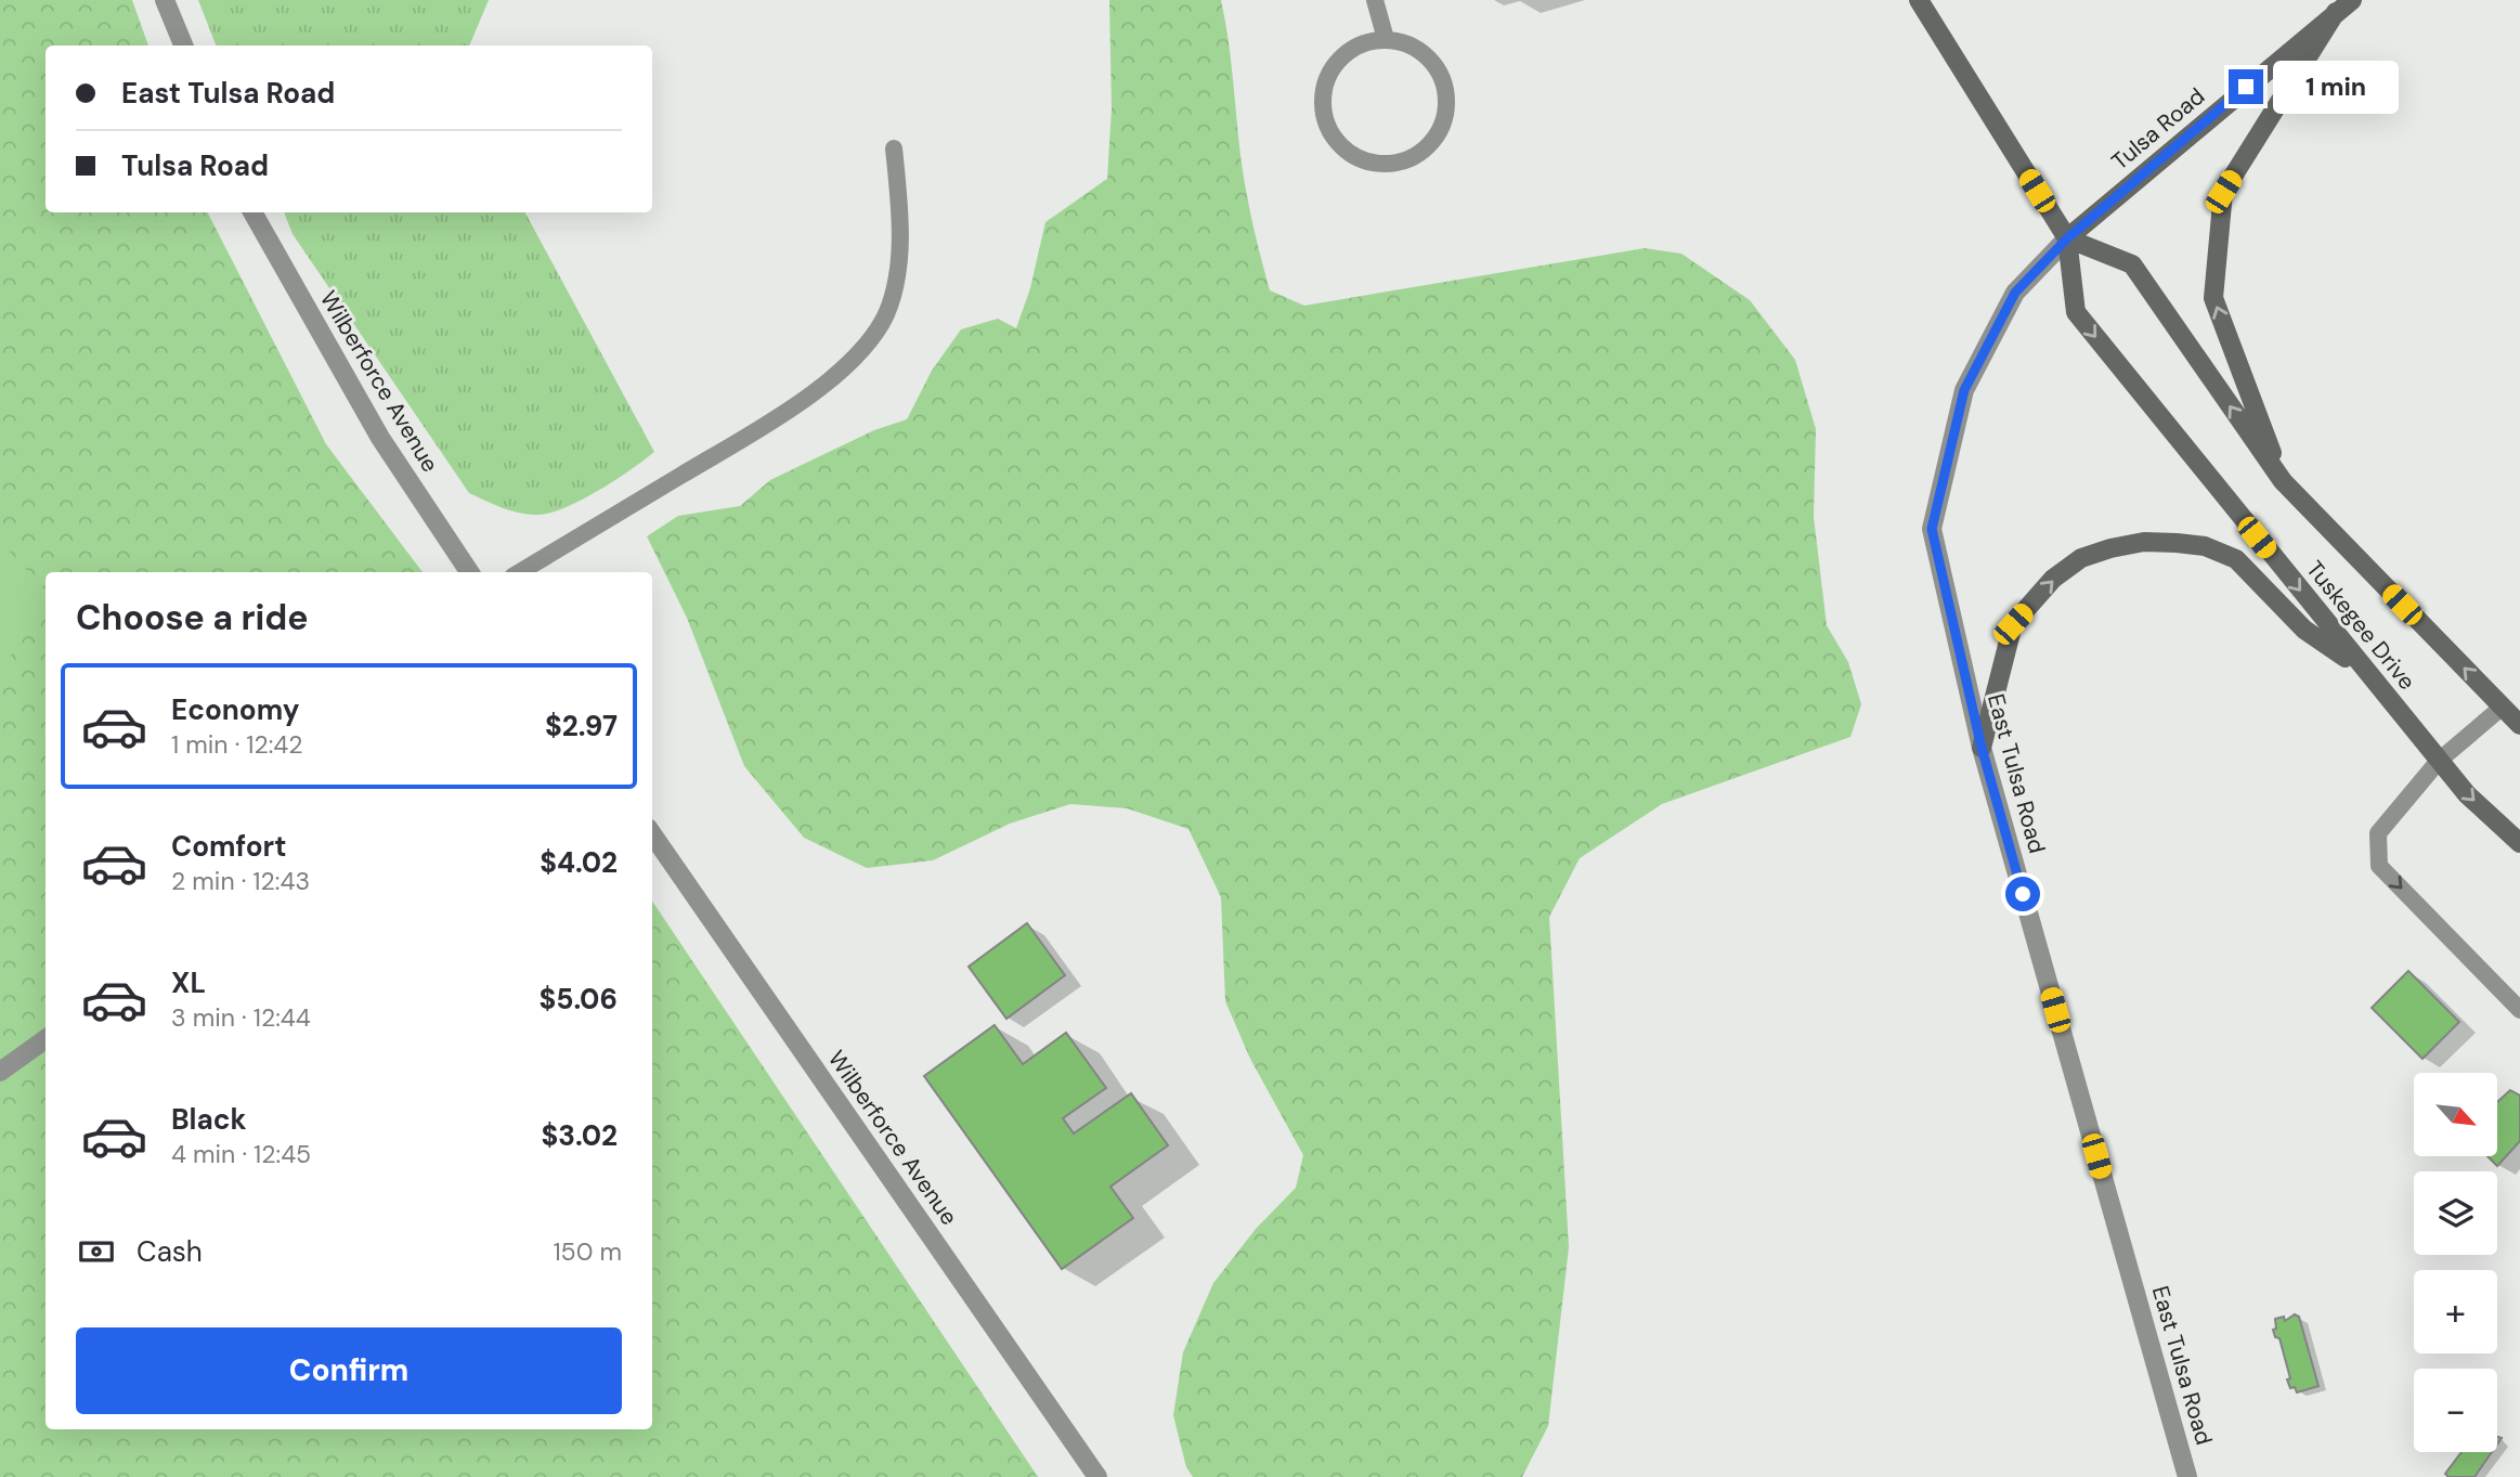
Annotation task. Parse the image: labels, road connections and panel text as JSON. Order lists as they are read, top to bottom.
{
  "streets": {
    "street": [
      "Tulsa Road",
      "Wilberforce Avenue",
      "Tuskegee Drive",
      "East Tulsa Road"
    ]
  },
  "crossings": [
    ["Tulsa Road", "Tuskegee Drive"],
    ["Tulsa Road", "East Tulsa Road"],
    ["Tuskegee Drive", "East Tulsa Road"]
  ],
  "north": "bottom right",
  "page": {
    "banner": ["East Tulsa Road", "Tulsa Road"],
    "bubble": "1 min",
    "heading": "Choose a ride",
    "list": [
      {
        "name": "Economy",
        "note": "1 min · 12:42",
        "value": "$2.97"
      },
      {
        "name": "Comfort",
        "note": "2 min · 12:43",
        "value": "$4.02"
      },
      {
        "name": "XL",
        "note": "3 min · 12:44",
        "value": "$5.06"
      },
      {
        "name": "Black",
        "note": "4 min · 12:45",
        "value": "$3.02"
      }
    ],
    "map_buttons": ["+", "−"],
    "pay": ["Cash", "150 m"],
    "buttons": "Confirm"
  }
}
